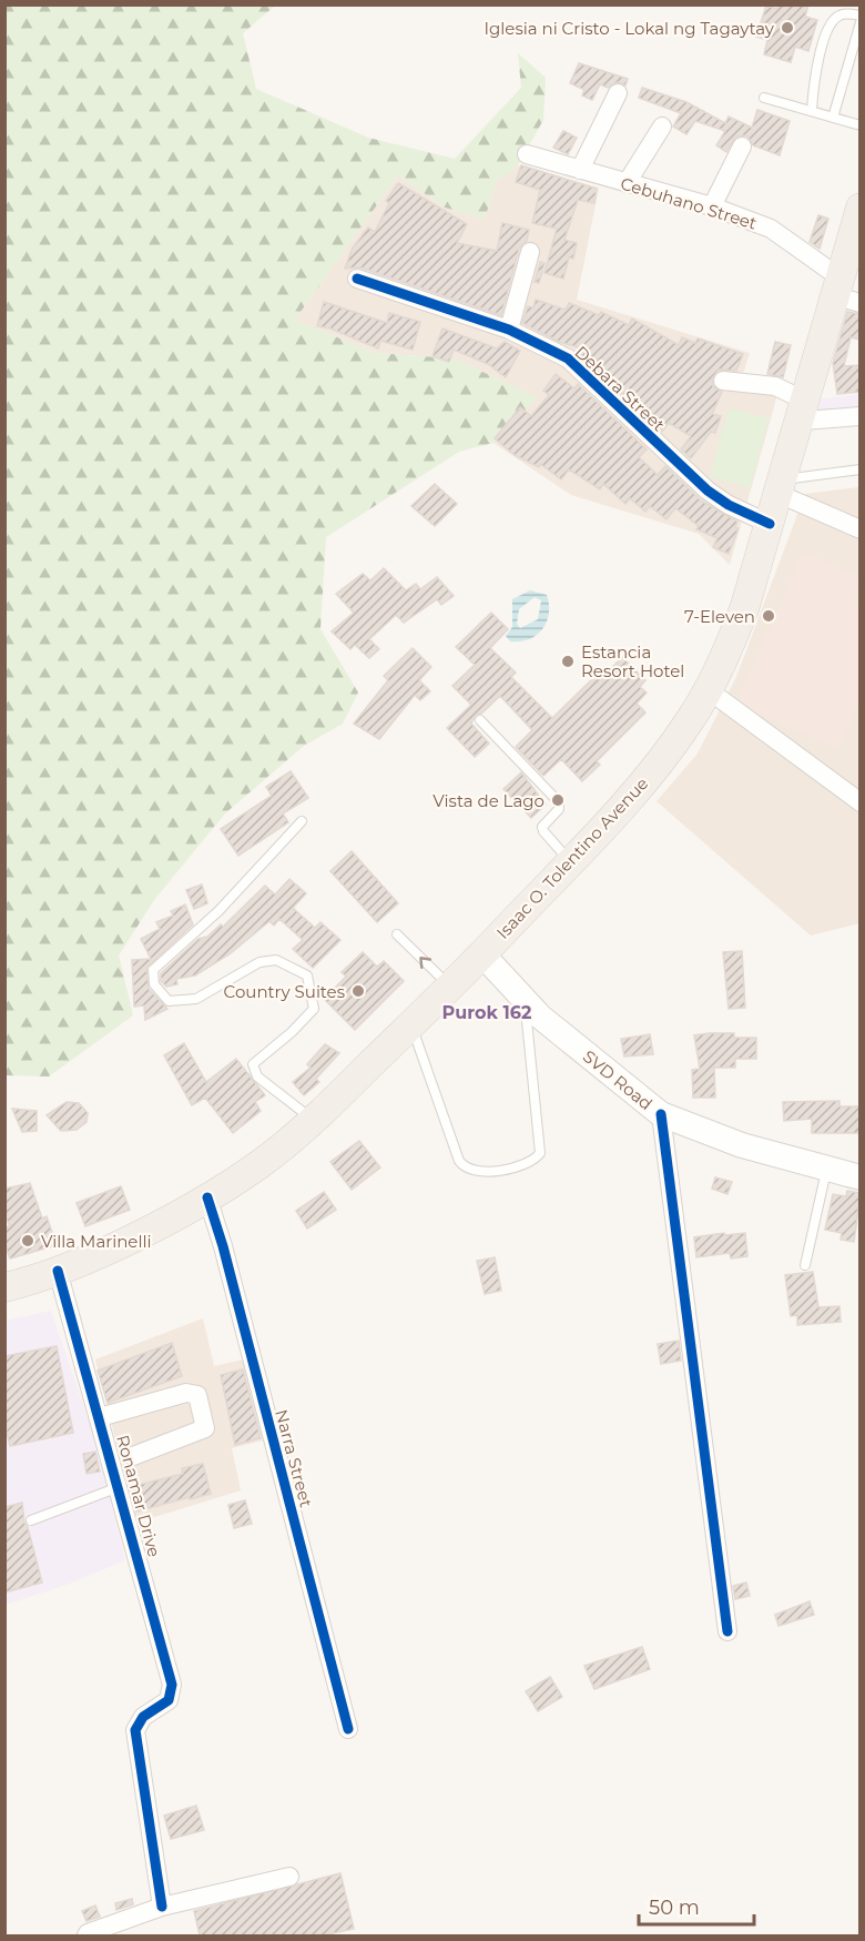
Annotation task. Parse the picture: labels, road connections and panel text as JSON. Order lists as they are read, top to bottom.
{
  "streets": {
    "main road": ["Isaac O. Tolentino Avenue", "SVD Road"],
    "street": [
      "Cebuhano Street",
      "Debara Street",
      "Narra Street",
      "Ronamar Drive"
    ]
  },
  "crossings": [
    ["Cebuhano Street", "Isaac O. Tolentino Avenue"],
    ["Debara Street", "Isaac O. Tolentino Avenue"],
    ["Isaac O. Tolentino Avenue", "SVD Road"],
    ["Isaac O. Tolentino Avenue", "Narra Street"],
    ["Isaac O. Tolentino Avenue", "Ronamar Drive"]
  ],
  "districts": ["Purok 162"],
  "places": [
    "Iglesia ni Cristo - Lokal ng Tagaytay",
    "7-Eleven",
    "Estancia Resort Hotel",
    "Vista de Lago",
    "Country Suites",
    "Villa Marinelli"
  ],
  "scale_bar": "50 m"
}
